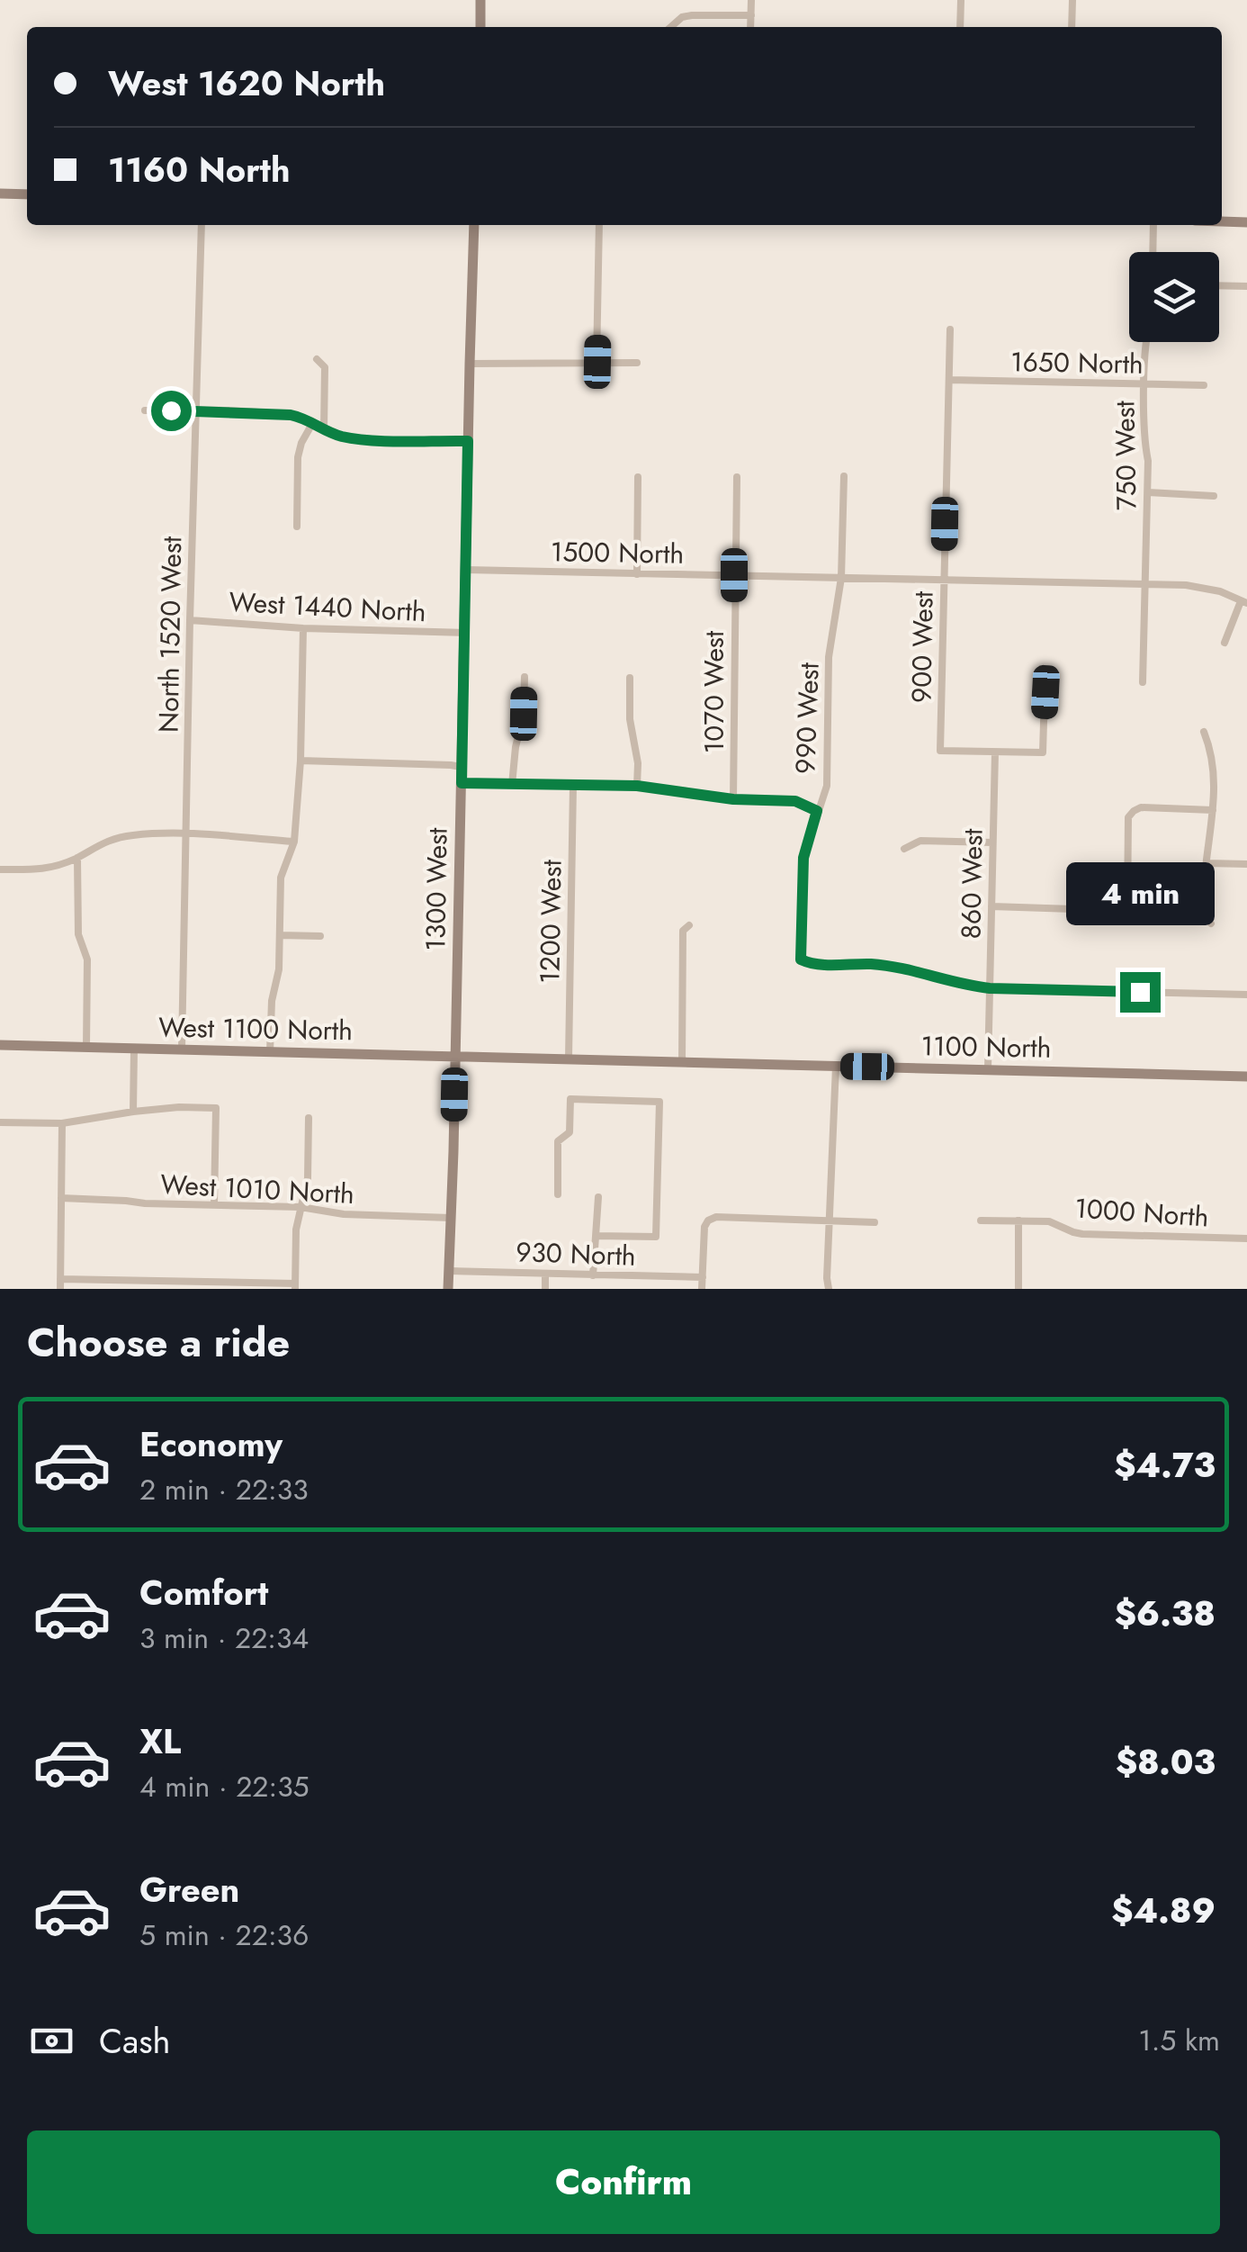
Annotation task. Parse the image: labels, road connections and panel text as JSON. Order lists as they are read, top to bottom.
{
  "streets": {
    "main road": ["1300 West", "West 1100 North", "1100 North"],
    "street": [
      "1650 North",
      "750 West",
      "1500 North",
      "West 1440 North",
      "North 1520 West",
      "900 West",
      "1070 West",
      "990 West",
      "860 West",
      "1200 West",
      "West 1010 North",
      "1000 North",
      "930 North"
    ]
  },
  "crossings": [
    ["1650 North", "750 West"],
    ["1650 North", "900 West"],
    ["750 West", "1500 North"],
    ["1500 North", "900 West"],
    ["1500 North", "1070 West"],
    ["1500 North", "990 West"],
    ["1500 North", "1300 West"],
    ["West 1440 North", "North 1520 West"],
    ["West 1440 North", "1300 West"],
    ["North 1520 West", "West 1100 North"],
    ["900 West", "860 West"],
    ["990 West", "860 West"],
    ["860 West", "1100 North"],
    ["1300 West", "West 1100 North"],
    ["1300 West", "West 1010 North"],
    ["1300 West", "930 North"],
    ["1200 West", "1100 North"],
    ["West 1100 North", "1100 North"]
  ],
  "page": {
    "banner": ["West 1620 North", "1160 North"],
    "bubble": "4 min",
    "heading": "Choose a ride",
    "list": [
      {
        "name": "Economy",
        "note": "2 min · 22:33",
        "value": "$4.73"
      },
      {
        "name": "Comfort",
        "note": "3 min · 22:34",
        "value": "$6.38"
      },
      {
        "name": "XL",
        "note": "4 min · 22:35",
        "value": "$8.03"
      },
      {
        "name": "Green",
        "note": "5 min · 22:36",
        "value": "$4.89"
      }
    ],
    "pay": ["Cash", "1.5 km"],
    "buttons": "Confirm"
  }
}
